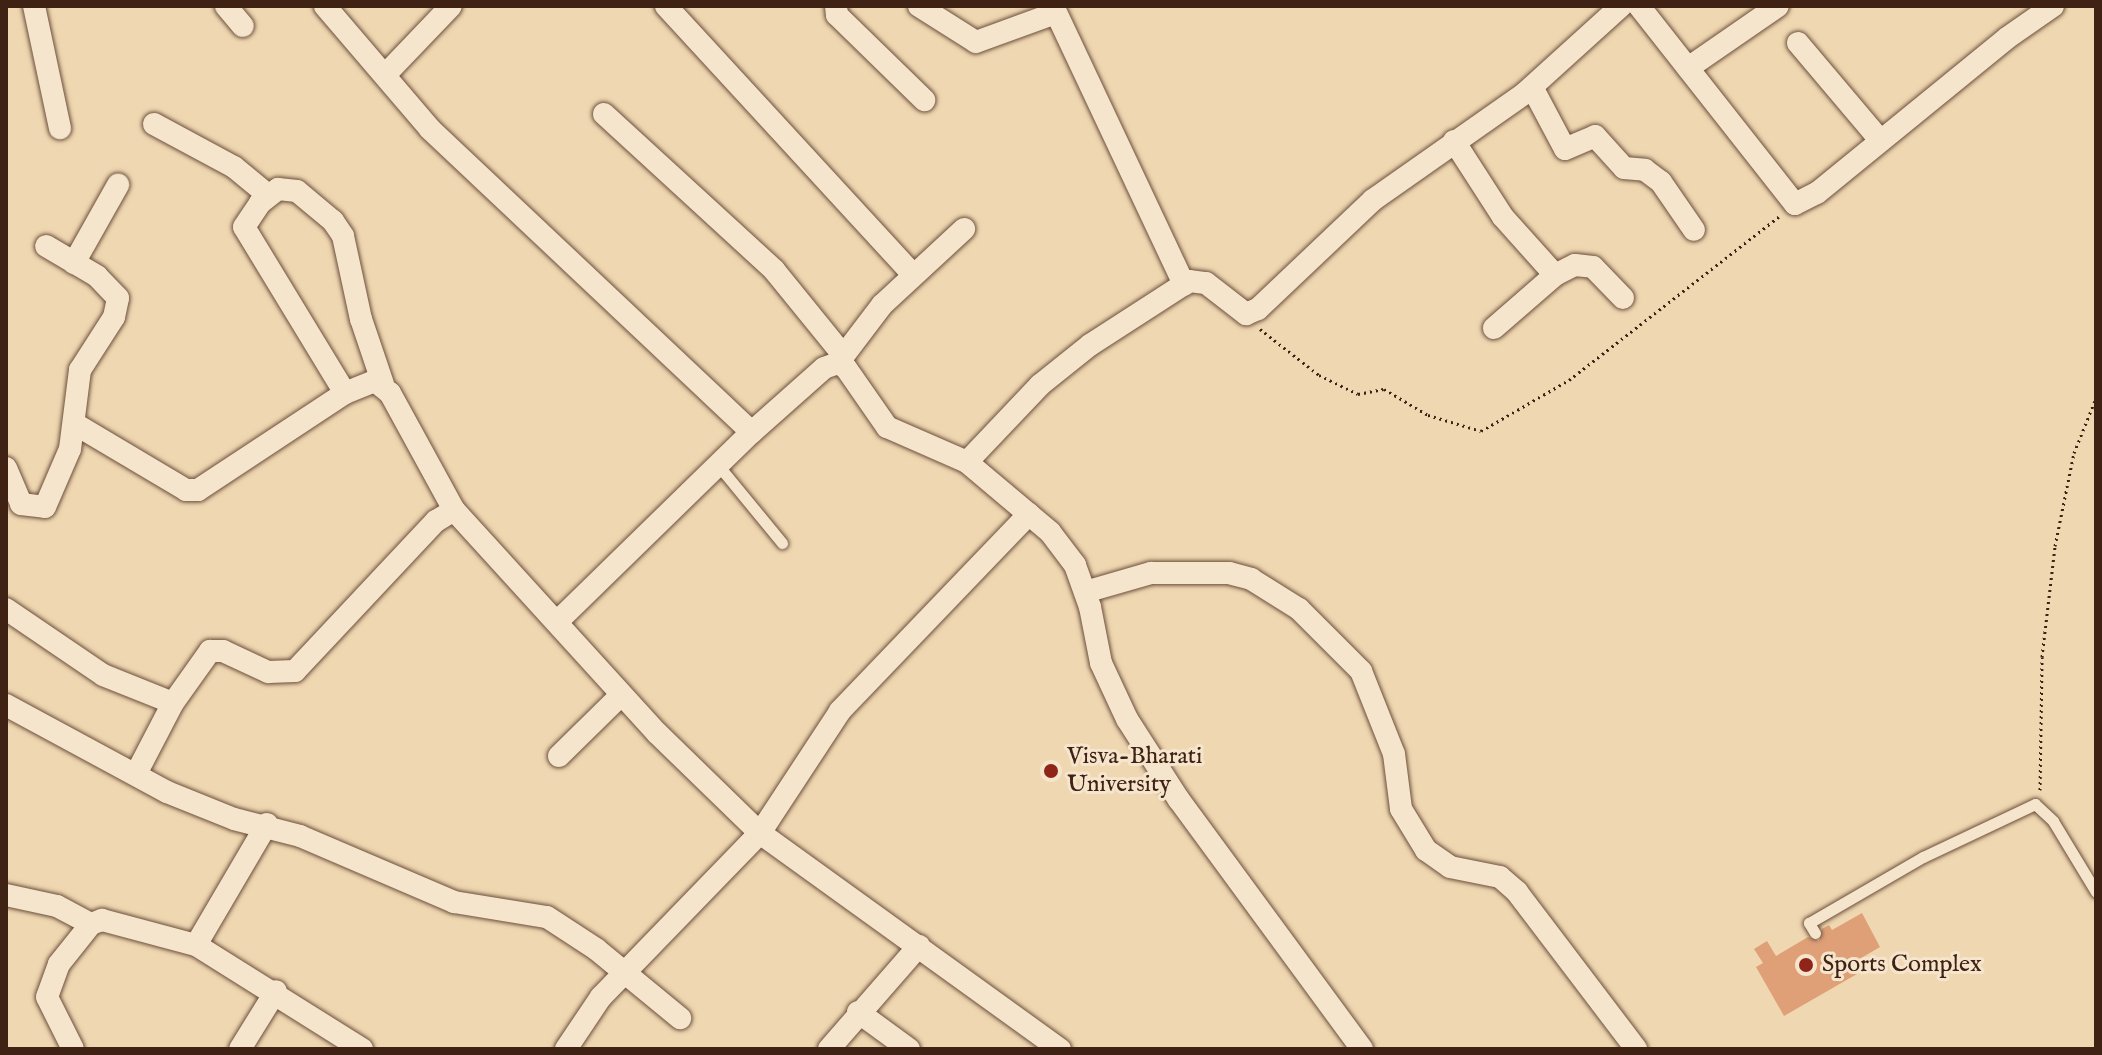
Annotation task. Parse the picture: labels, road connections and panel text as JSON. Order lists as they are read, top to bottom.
{
  "places": ["Visva-Bharati University", "Sports Complex"]
}
